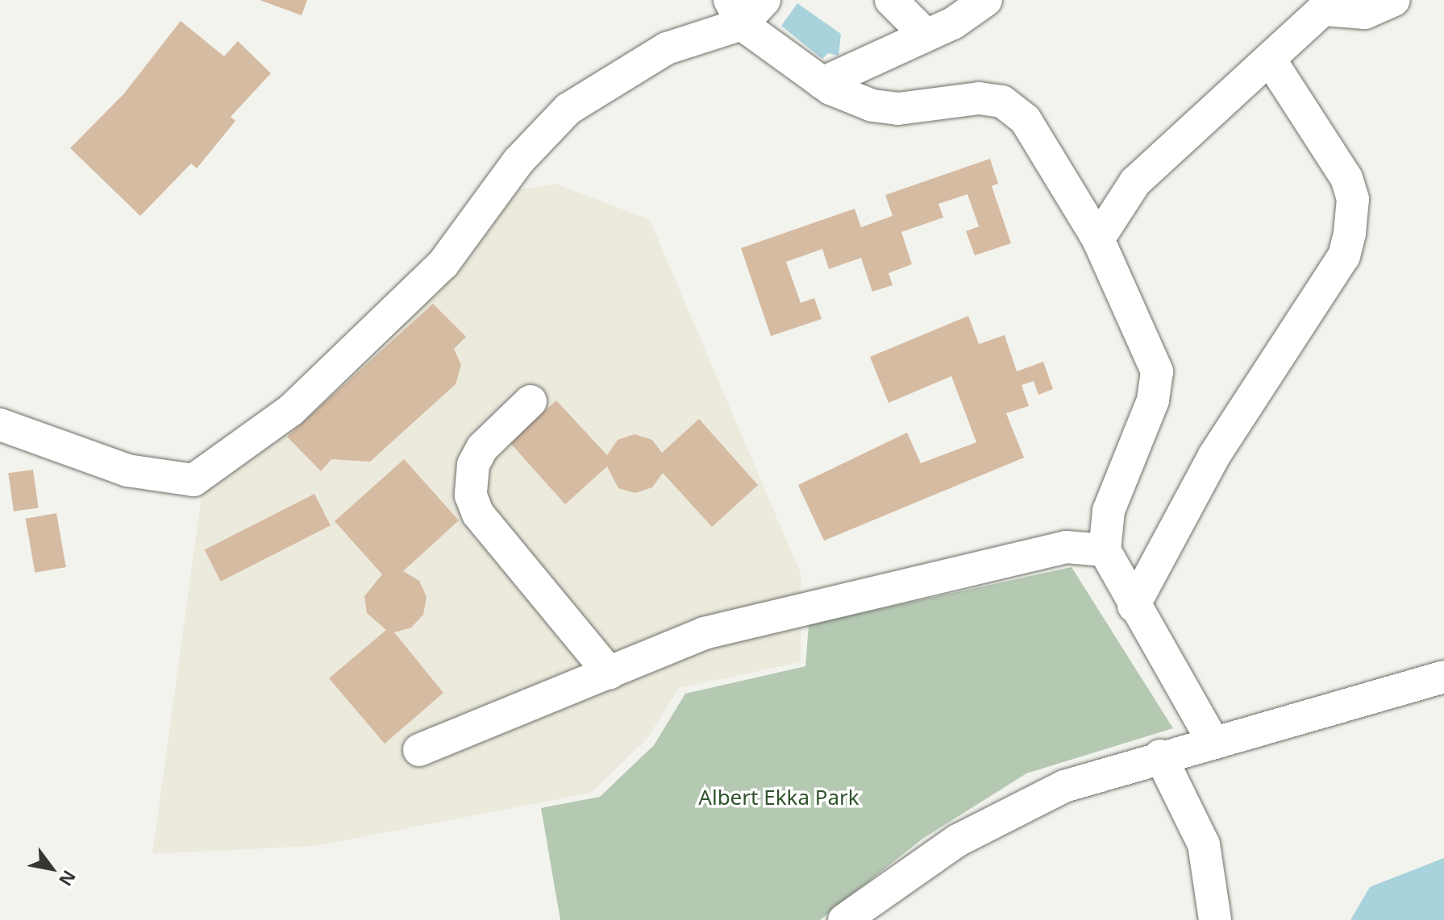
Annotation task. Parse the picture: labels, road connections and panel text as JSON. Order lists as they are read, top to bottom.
{
  "parks": ["Albert Ekka Park"],
  "north": "bottom right"
}
